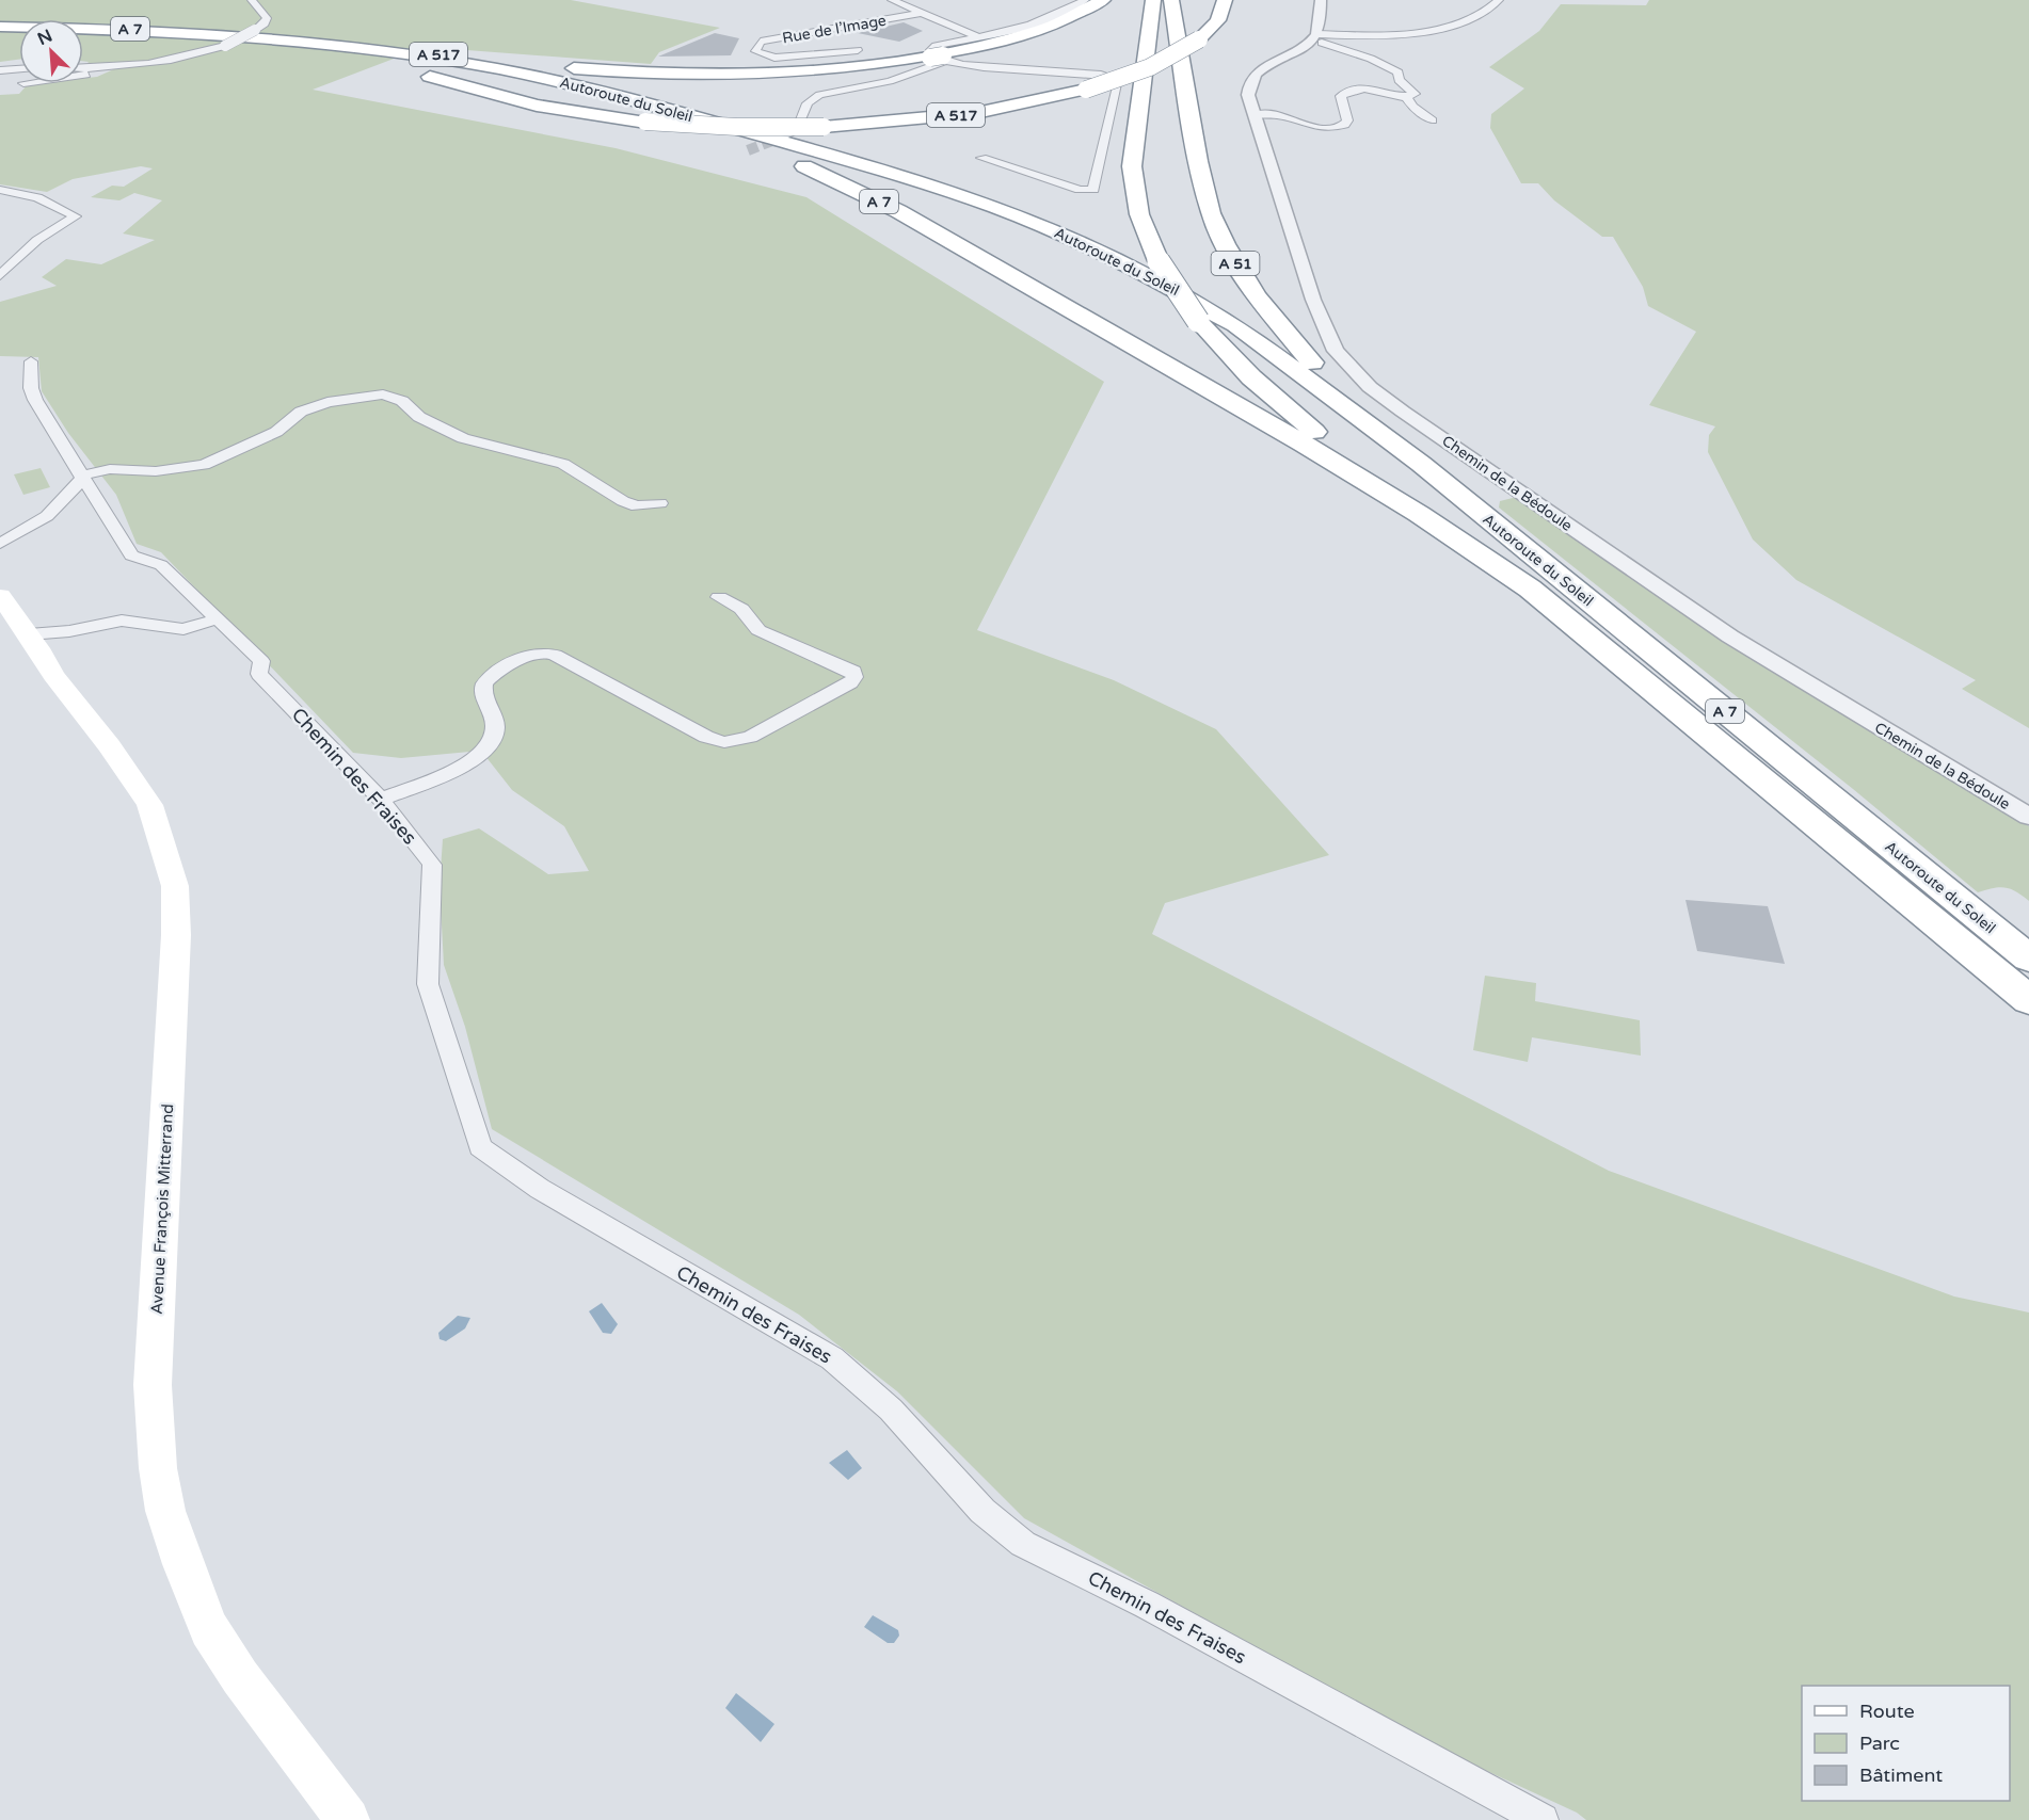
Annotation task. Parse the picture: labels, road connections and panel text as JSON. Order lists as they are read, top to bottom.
{
  "streets": {
    "highway": [
      "A 7",
      "A 517",
      "Autoroute du Soleil",
      "A 51"
    ],
    "main road": ["Avenue François Mitterrand"],
    "street": ["Rue de l’Image", "Chemin de la Bédoule", "Chemin des Fraises"]
  },
  "crossings": [
    ["A 517", "Autoroute du Soleil"],
    ["Autoroute du Soleil", "A 51"]
  ],
  "legend": ["Route", "Parc", "Bâtiment"],
  "north": "top left"
}
